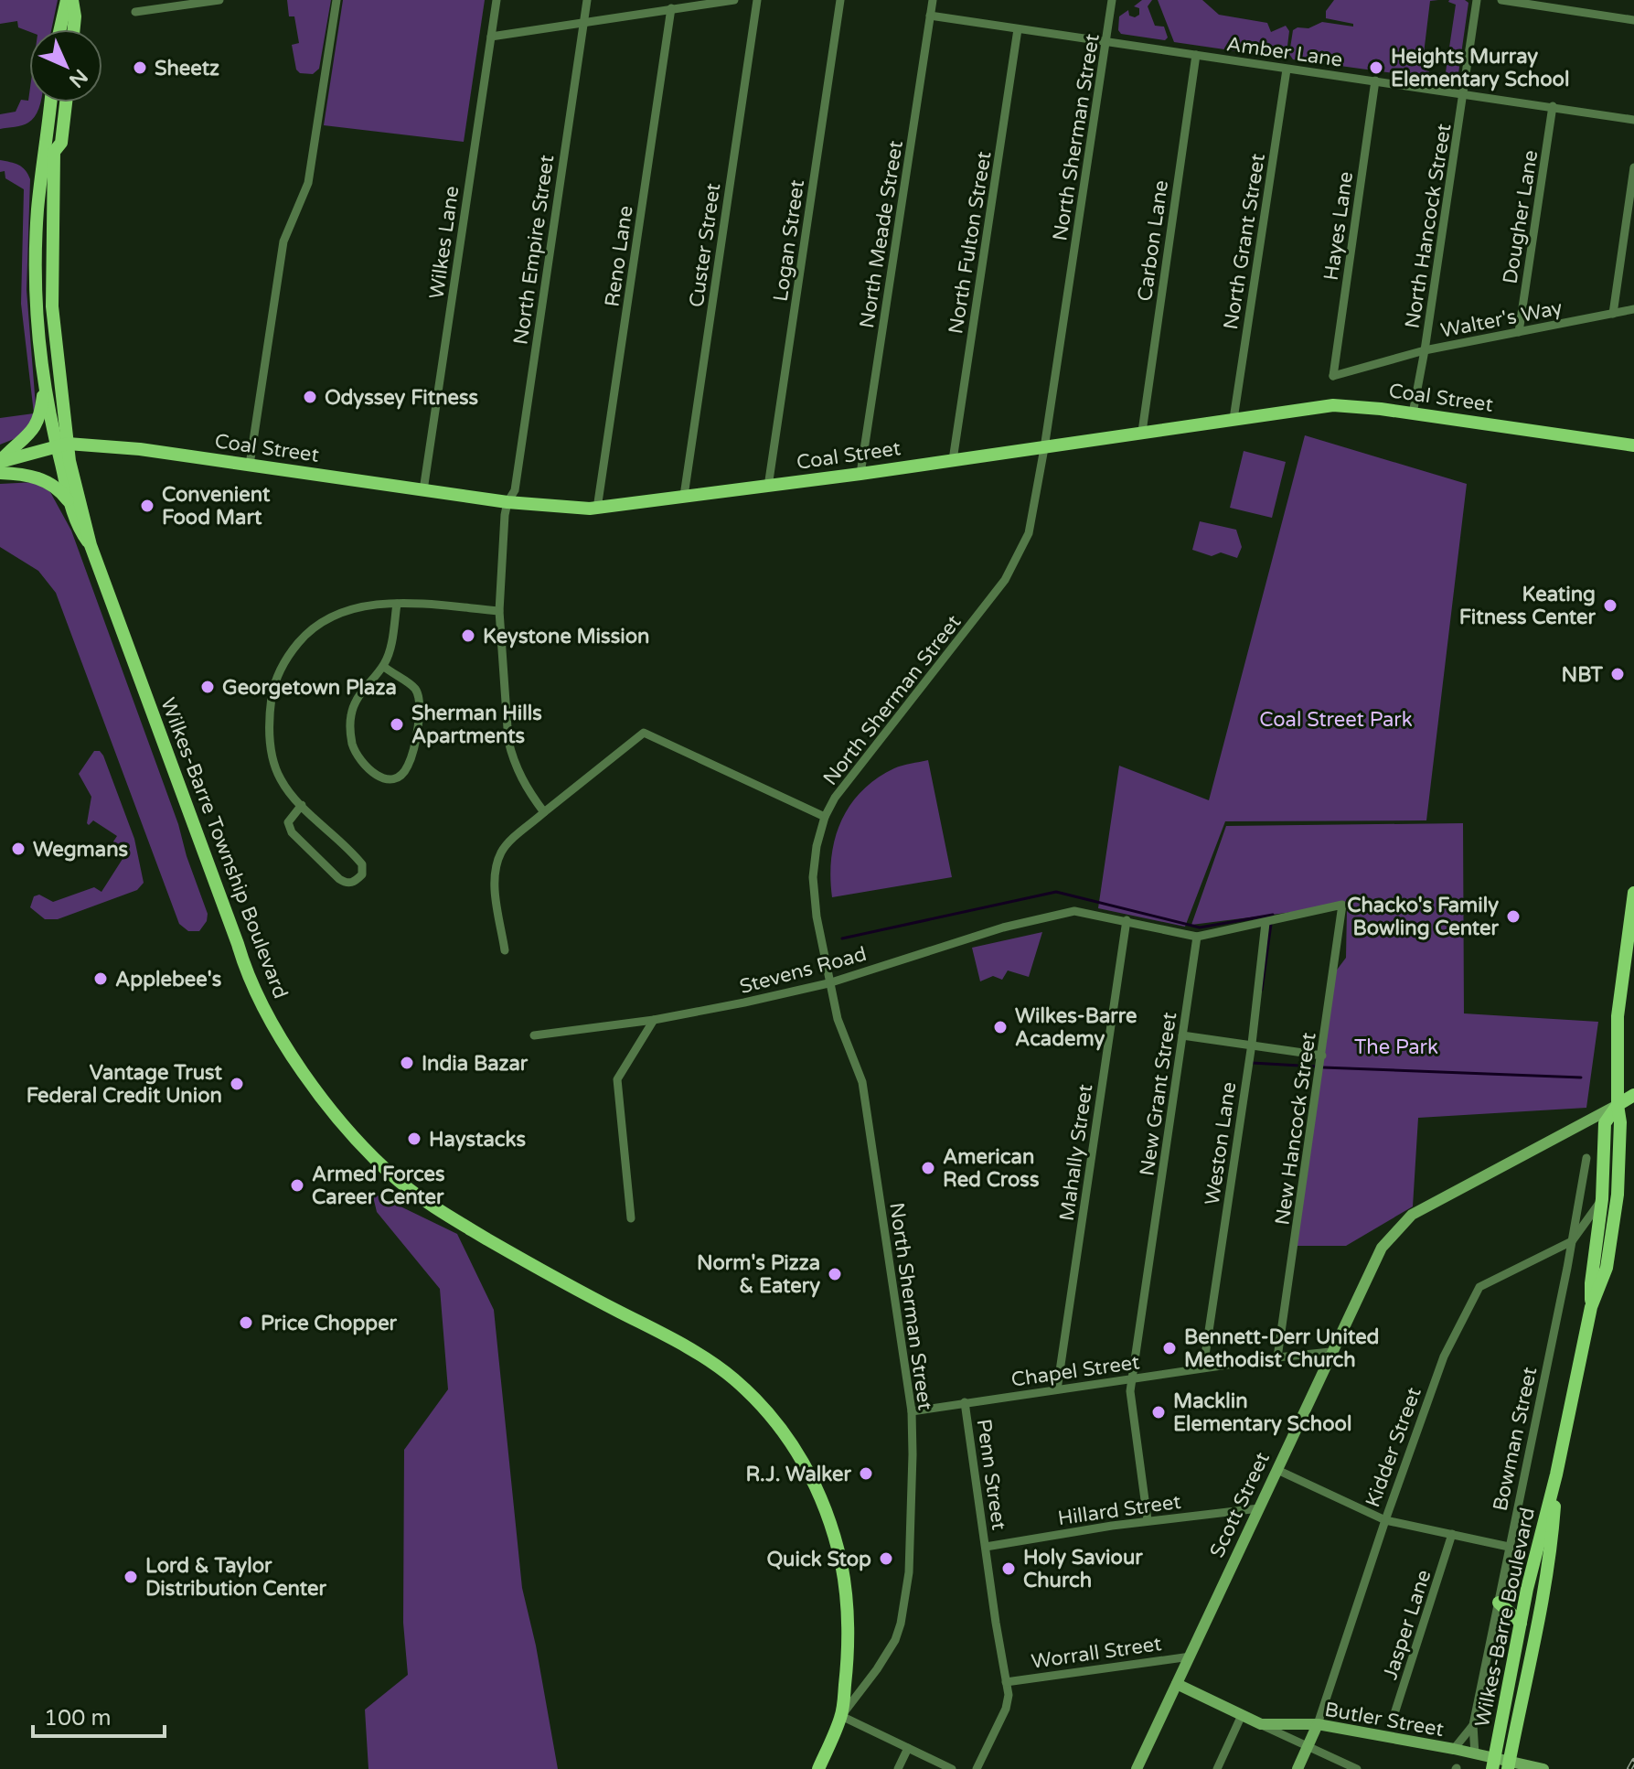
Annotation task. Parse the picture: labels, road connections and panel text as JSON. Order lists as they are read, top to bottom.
{
  "streets": {
    "main road": [
      "Coal Street",
      "Wilkes-Barre Township Boulevard",
      "Scott Street",
      "Wilkes-Barre Boulevard"
    ],
    "street": [
      "Amber Lane",
      "North Sherman Street",
      "Dougher Lane",
      "Hayes Lane",
      "North Hancock Street",
      "North Meade Street",
      "Logan Street",
      "Carbon Lane",
      "North Grant Street",
      "Wilkes Lane",
      "North Fulton Street",
      "Custer Street",
      "North Empire Street",
      "Reno Lane",
      "Walter's Way",
      "Stevens Road",
      "New Grant Street",
      "New Hancock Street",
      "Weston Lane",
      "Mahally Street",
      "Chapel Street",
      "Bowman Street",
      "Kidder Street",
      "Penn Street",
      "Hillard Street",
      "Jasper Lane",
      "Worrall Street",
      "Butler Street"
    ]
  },
  "crossings": [
    ["Amber Lane", "North Sherman Street"],
    ["Amber Lane", "Dougher Lane"],
    ["Amber Lane", "Hayes Lane"],
    ["Amber Lane", "North Hancock Street"],
    ["Amber Lane", "North Meade Street"],
    ["Amber Lane", "Carbon Lane"],
    ["Amber Lane", "North Grant Street"],
    ["Amber Lane", "North Fulton Street"],
    ["North Sherman Street", "Coal Street"],
    ["North Sherman Street", "Wilkes-Barre Township Boulevard"],
    ["North Sherman Street", "Stevens Road"],
    ["North Sherman Street", "Chapel Street"],
    ["Dougher Lane", "Walter's Way"],
    ["Hayes Lane", "Walter's Way"],
    ["North Hancock Street", "Walter's Way"],
    ["North Hancock Street", "Coal Street"],
    ["North Meade Street", "Coal Street"],
    ["Logan Street", "Coal Street"],
    ["Carbon Lane", "Coal Street"],
    ["North Grant Street", "Coal Street"],
    ["Wilkes Lane", "Coal Street"],
    ["North Fulton Street", "Coal Street"],
    ["Custer Street", "Coal Street"],
    ["North Empire Street", "Coal Street"],
    ["Reno Lane", "Coal Street"],
    ["Coal Street", "Wilkes-Barre Township Boulevard"],
    ["Stevens Road", "Mahally Street"],
    ["New Grant Street", "Chapel Street"],
    ["New Grant Street", "Hillard Street"],
    ["New Hancock Street", "Weston Lane"],
    ["New Hancock Street", "Chapel Street"],
    ["Weston Lane", "Chapel Street"],
    ["Mahally Street", "Chapel Street"],
    ["Chapel Street", "Penn Street"],
    ["Chapel Street", "Scott Street"],
    ["Bowman Street", "Kidder Street"],
    ["Bowman Street", "Butler Street"],
    ["Kidder Street", "Wilkes-Barre Boulevard"],
    ["Kidder Street", "Butler Street"],
    ["Penn Street", "Hillard Street"],
    ["Penn Street", "Worrall Street"],
    ["Scott Street", "Hillard Street"],
    ["Scott Street", "Wilkes-Barre Boulevard"],
    ["Scott Street", "Worrall Street"],
    ["Wilkes-Barre Boulevard", "Butler Street"]
  ],
  "parks": ["Coal Street Park", "The Park"],
  "places": [
    "Sheetz",
    "Heights Murray Elementary School",
    "Odyssey Fitness",
    "Convenient Food Mart",
    "Keating Fitness Center",
    "Keystone Mission",
    "NBT",
    "Georgetown Plaza",
    "Sherman Hills Apartments",
    "Wegmans",
    "Chacko's Family Bowling Center",
    "Applebee's",
    "Wilkes-Barre Academy",
    "India Bazar",
    "Vantage Trust Federal Credit Union",
    "Haystacks",
    "American Red Cross",
    "Armed Forces Career Center",
    "Norm's Pizza & Eatery",
    "Price Chopper",
    "Bennett-Derr United Methodist Church",
    "Macklin Elementary School",
    "R.J. Walker",
    "Quick Stop",
    "Holy Saviour Church",
    "Lord & Taylor Distribution Center"
  ],
  "scale_bar": "100 m",
  "north": "bottom right"
}
